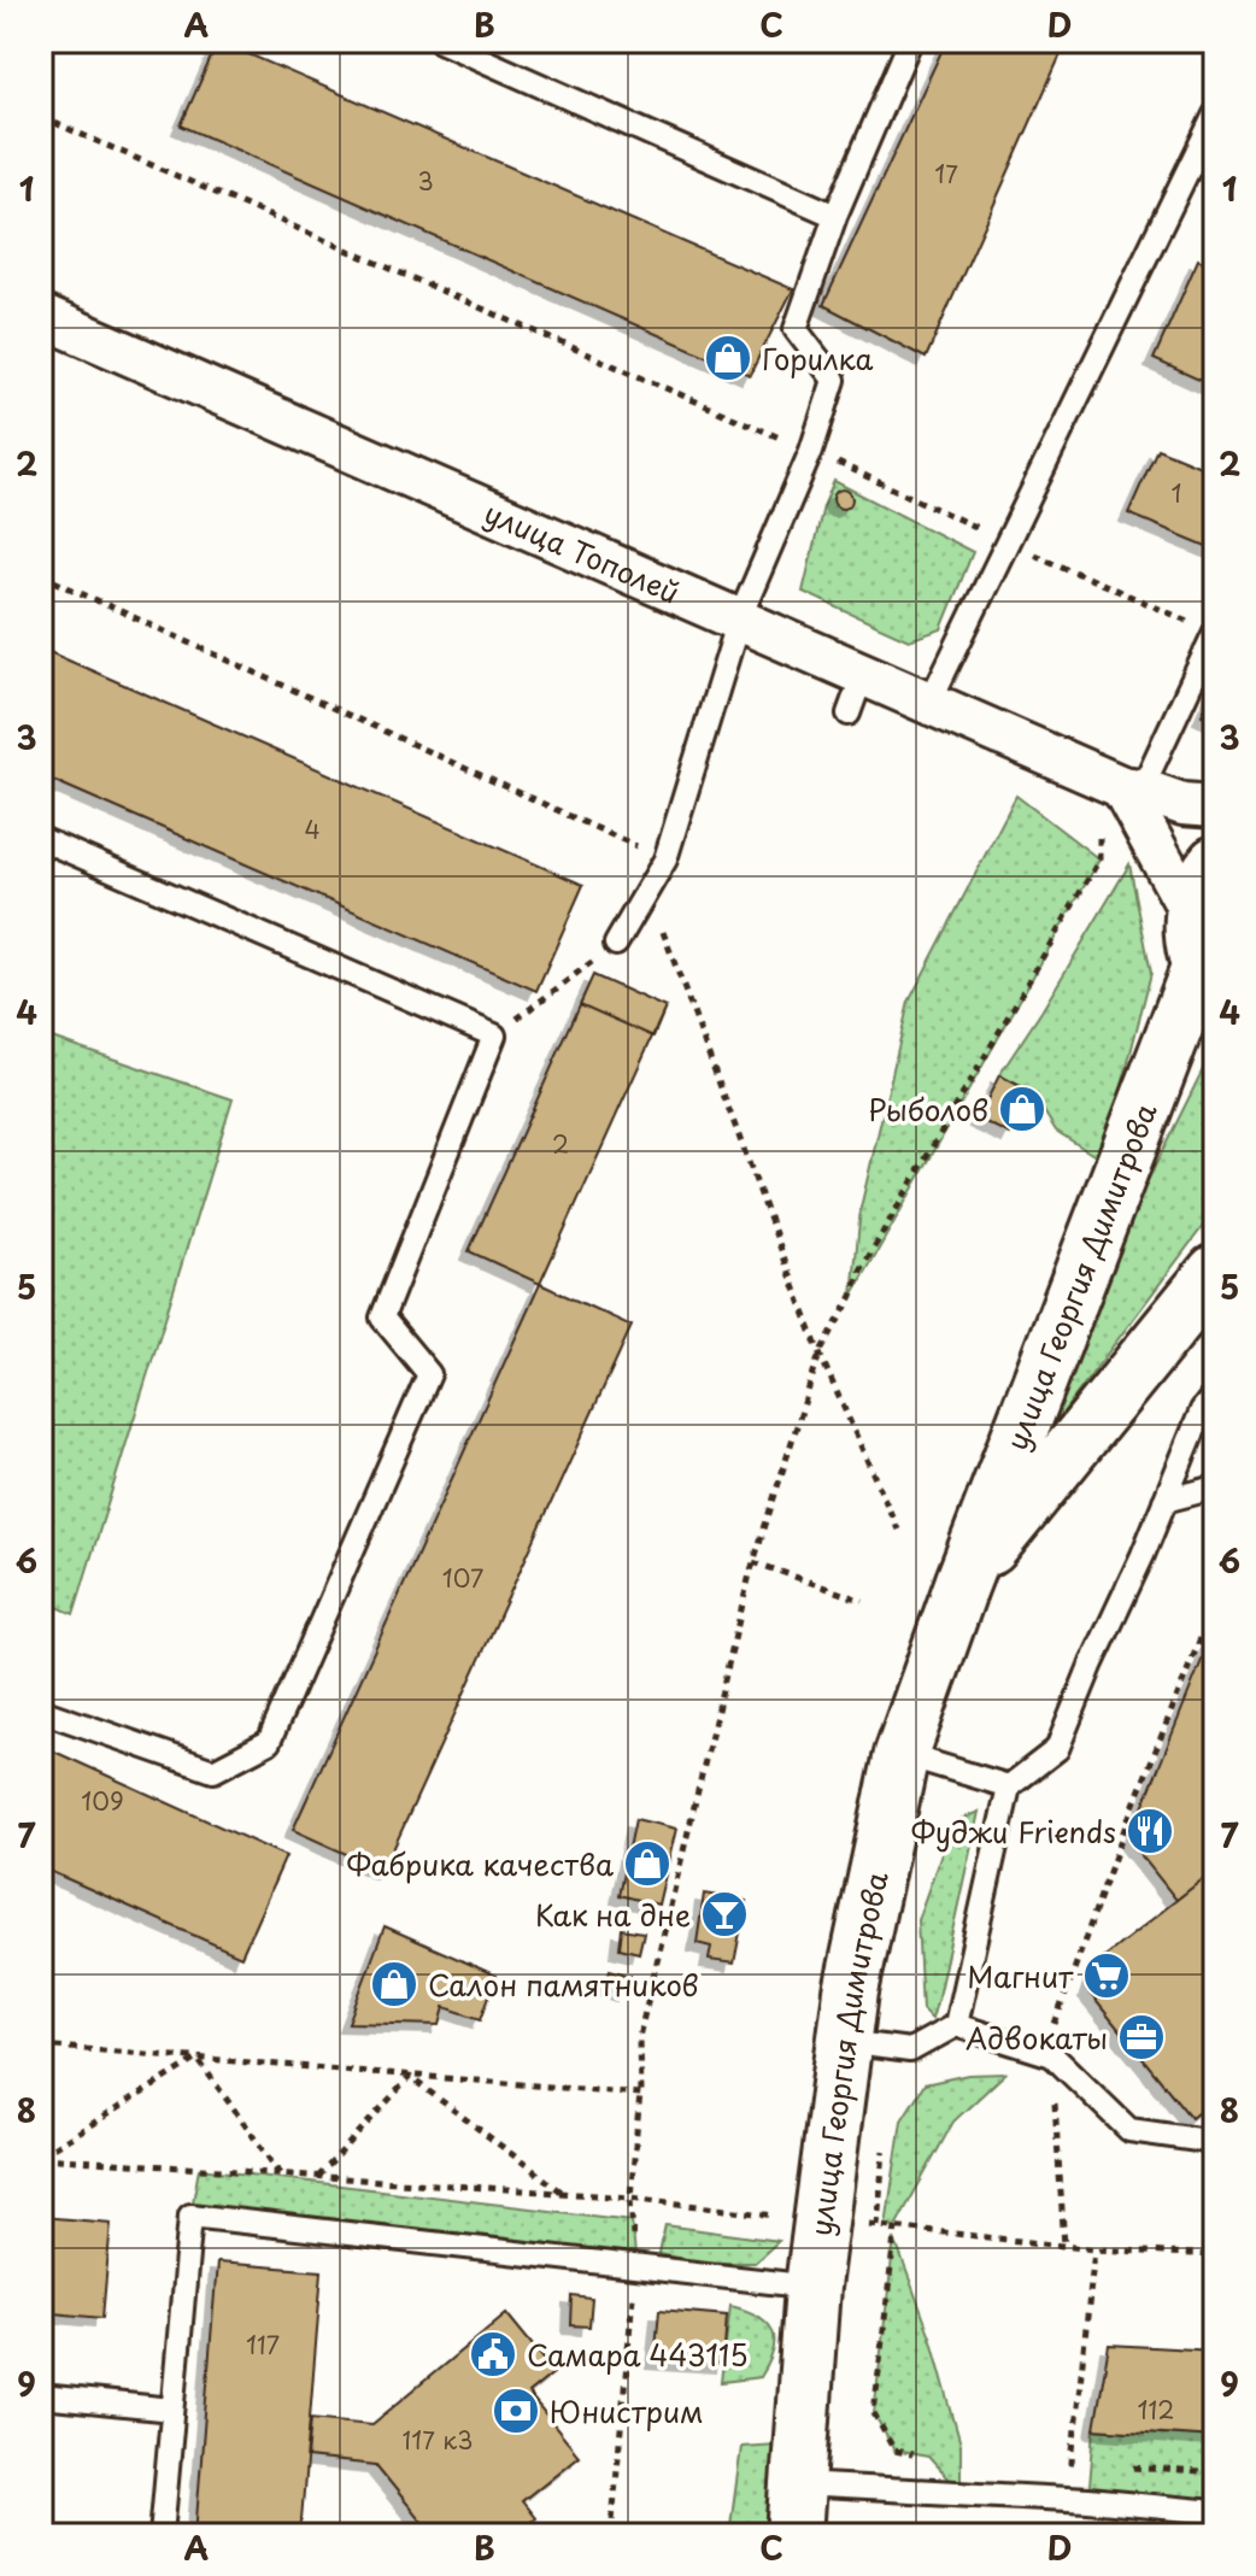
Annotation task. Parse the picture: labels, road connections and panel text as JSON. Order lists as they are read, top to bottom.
{
  "streets": {
    "main road": ["улица Георгия Димитрова"],
    "street": ["улица Тополей"]
  },
  "places": {
    "shop": [
      "Горилка",
      "Рыболов",
      "Фабрика качества",
      "Салон памятников"
    ],
    "restaurant": ["Фуджи Friends"],
    "bar": ["Как на дне"],
    "supermarket": ["Магнит"],
    "office": ["Адвокаты"],
    "public building": ["Самара 443115"],
    "bank": ["Юнистрим"]
  },
  "house_numbers": [
    "17",
    "3",
    "1",
    "4",
    "2",
    "107",
    "109",
    "117",
    "112",
    "117 к3"
  ],
  "grid": {
    "columns": [
      "A",
      "B",
      "C",
      "D"
    ],
    "rows": [
      "1",
      "2",
      "3",
      "4",
      "5",
      "6",
      "7",
      "8",
      "9"
    ]
  }
}
